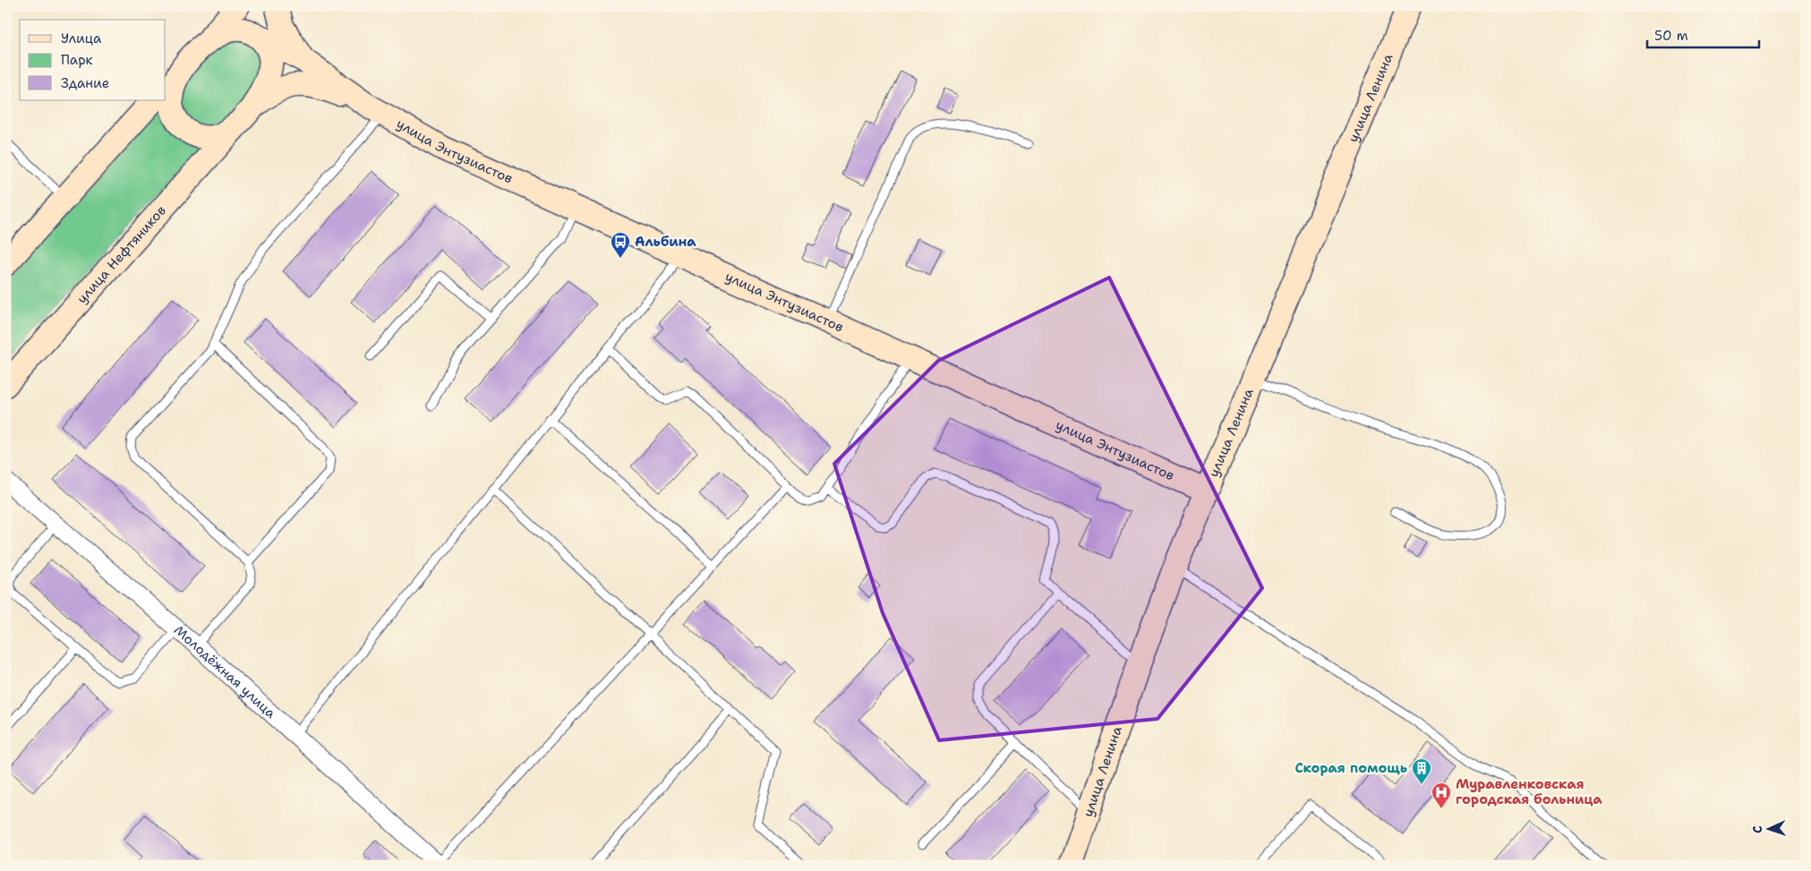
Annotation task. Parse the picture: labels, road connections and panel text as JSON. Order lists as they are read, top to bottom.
{
  "streets": {
    "main road": ["улица Ленина", "улица Энтузиастов", "улица Нефтяников"],
    "street": ["Молодёжная улица"]
  },
  "crossings": [
    ["улица Ленина", "улица Энтузиастов"],
    ["улица Энтузиастов", "улица Нефтяников"]
  ],
  "places": {
    "bus stop": ["Альбина"],
    "building": ["Скорая помощь"],
    "hospital": ["Муравленковская городская больница"]
  },
  "legend": ["Улица", "Парк", "Здание"],
  "scale_bar": "50 m",
  "north": "left"
}
